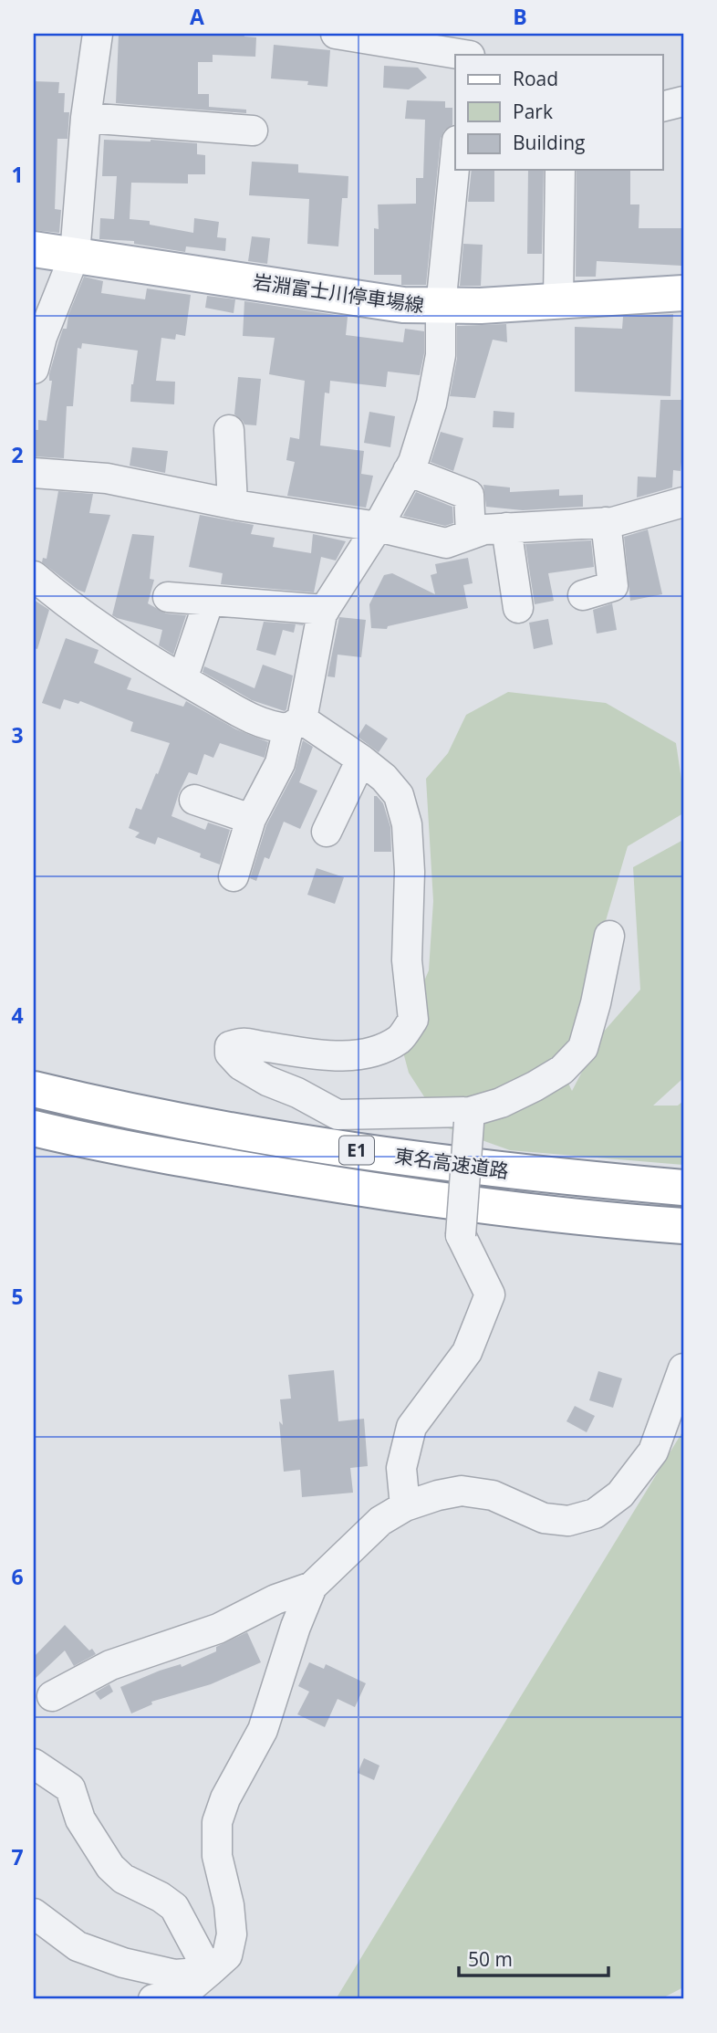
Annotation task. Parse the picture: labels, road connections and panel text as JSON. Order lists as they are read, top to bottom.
{
  "streets": {
    "main road": ["岩淵富士川停車場線", "E1", "東名高速道路"]
  },
  "legend": ["Road", "Park", "Building"],
  "scale_bar": "50 m",
  "grid": {
    "columns": ["A", "B"],
    "rows": [
      "1",
      "2",
      "3",
      "4",
      "5",
      "6",
      "7"
    ]
  }
}
